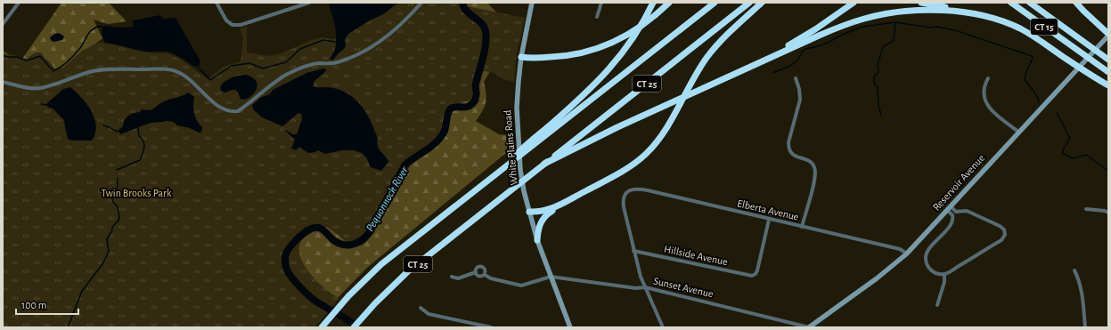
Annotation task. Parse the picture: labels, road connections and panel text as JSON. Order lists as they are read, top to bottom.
{
  "streets": {
    "highway": ["CT 15", "CT 25"],
    "main road": ["White Plains Road", "Reservoir Avenue"],
    "street": ["Elberta Avenue", "Hillside Avenue", "Sunset Avenue"]
  },
  "crossings": [
    ["White Plains Road", "Sunset Avenue"],
    ["Reservoir Avenue", "Elberta Avenue"],
    ["Reservoir Avenue", "Sunset Avenue"],
    ["Elberta Avenue", "Hillside Avenue"]
  ],
  "water": ["Pequonnock River"],
  "parks": ["Twin Brooks Park"],
  "scale_bar": "100 m"
}
